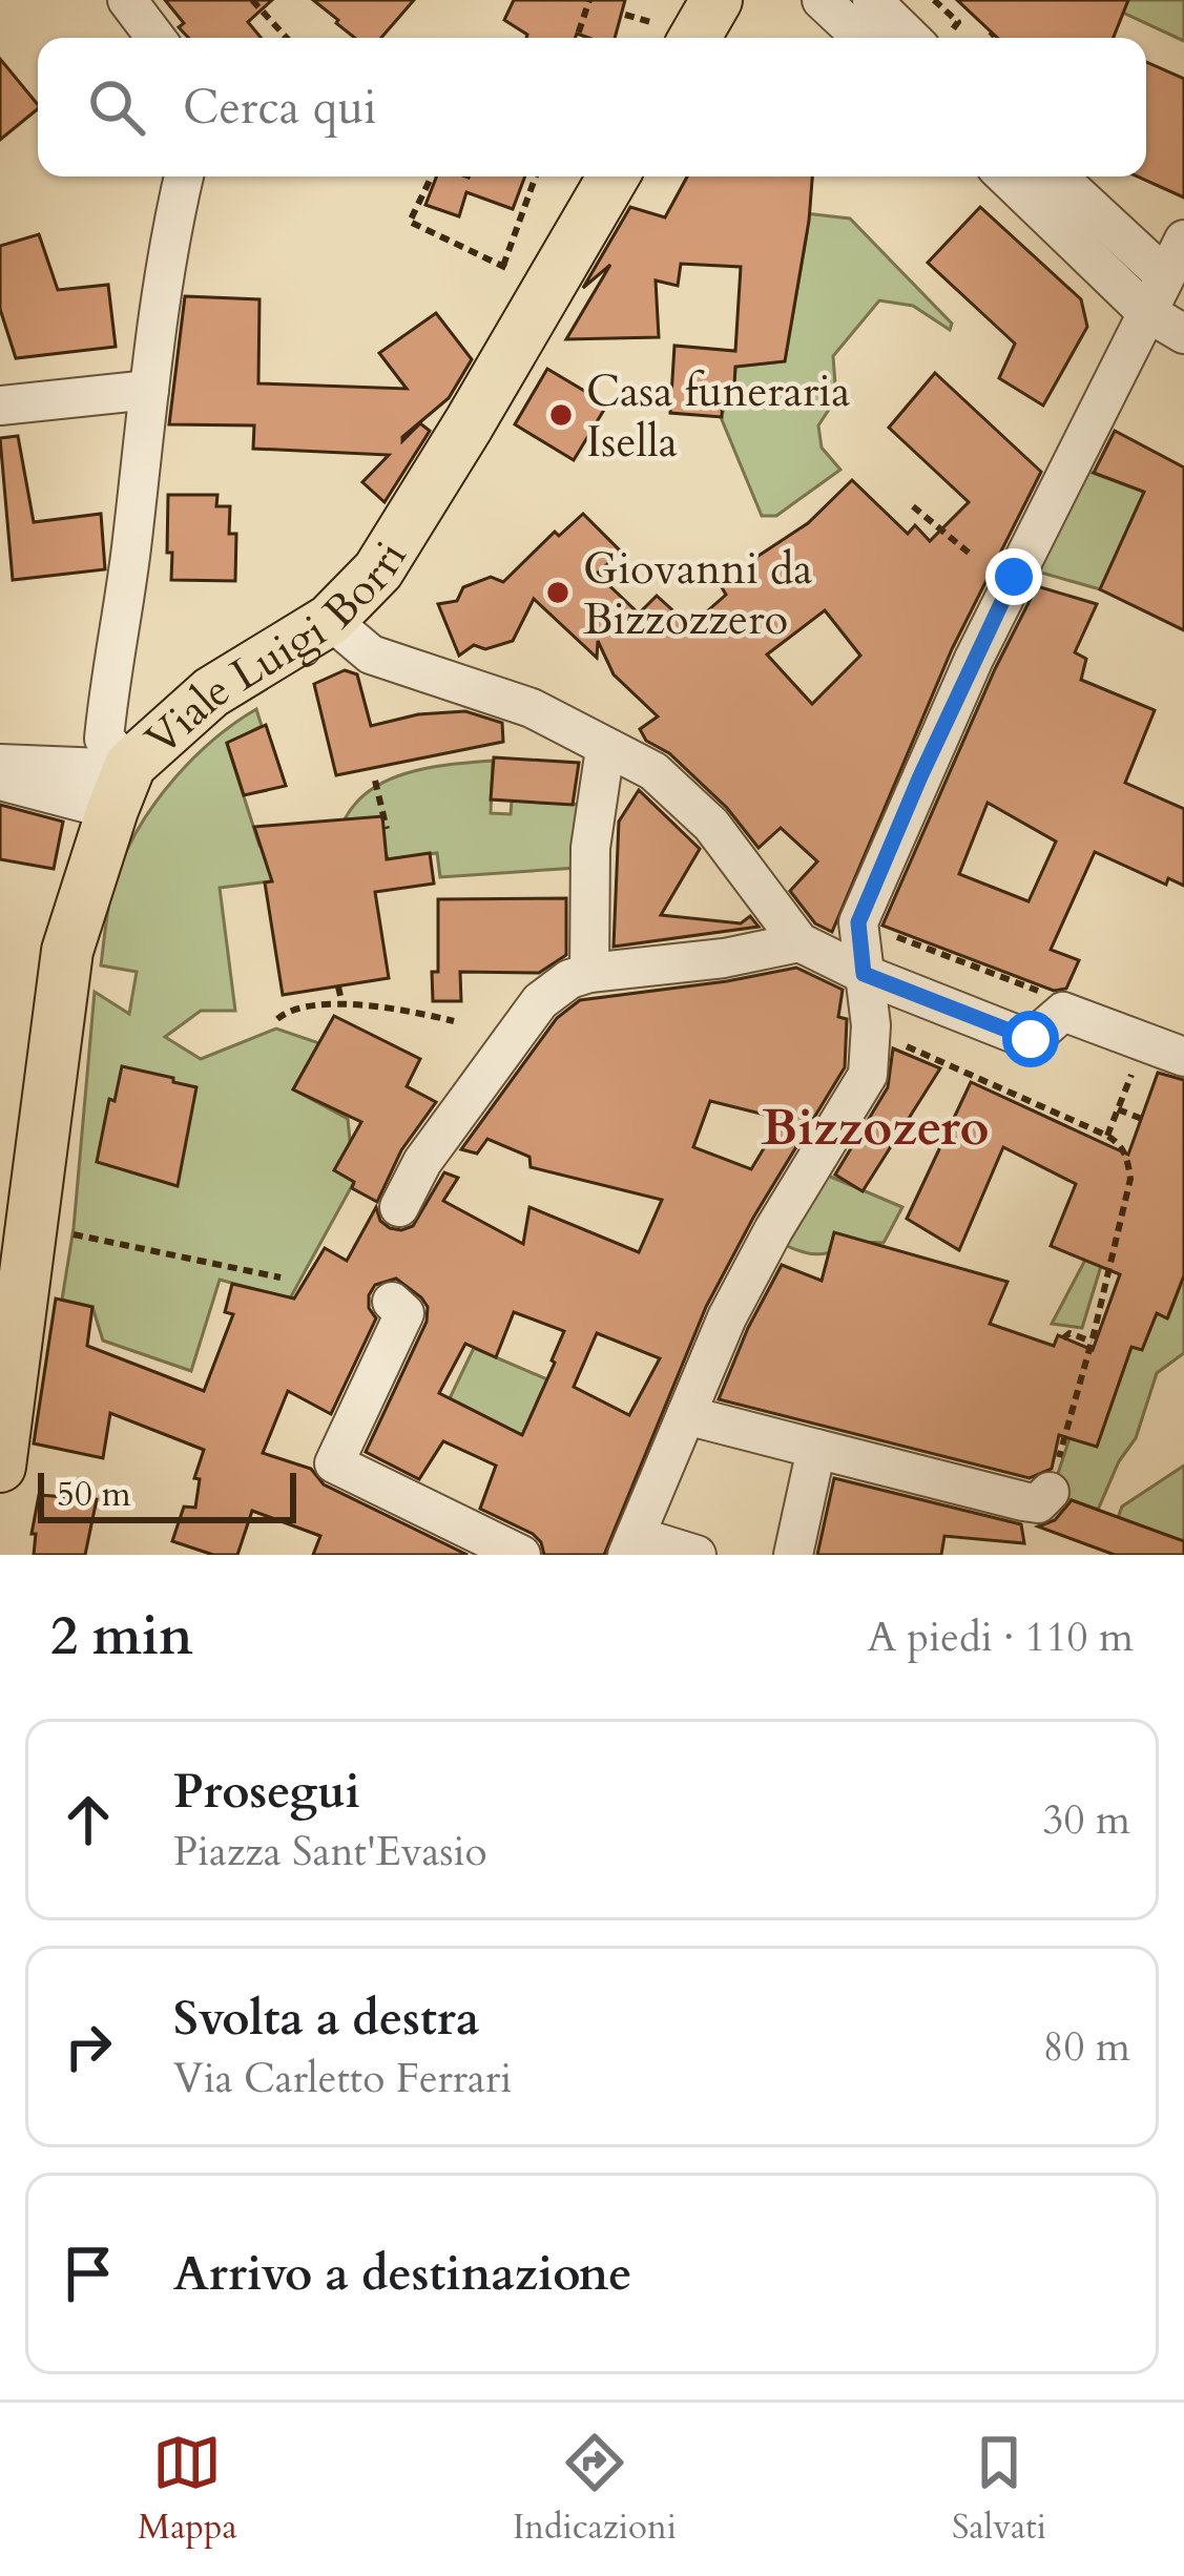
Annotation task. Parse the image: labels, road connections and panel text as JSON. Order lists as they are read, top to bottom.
{
  "streets": {
    "main road": ["Viale Luigi Borri"]
  },
  "districts": ["Bizzozero"],
  "places": ["Casa funeraria Isella", "Giovanni da Bizzozzero"],
  "scale_bar": "50 m",
  "page": {
    "search": "Cerca qui",
    "scale": "50 m",
    "heading": ["2 min", "A piedi · 110 m"],
    "list": [
      ["Prosegui", "Piazza Sant'Evasio", "30 m"],
      ["Svolta a destra", "Via Carletto Ferrari", "80 m"],
      "Arrivo a destinazione"
    ],
    "nav": ["Mappa", "Indicazioni", "Salvati"]
  }
}
